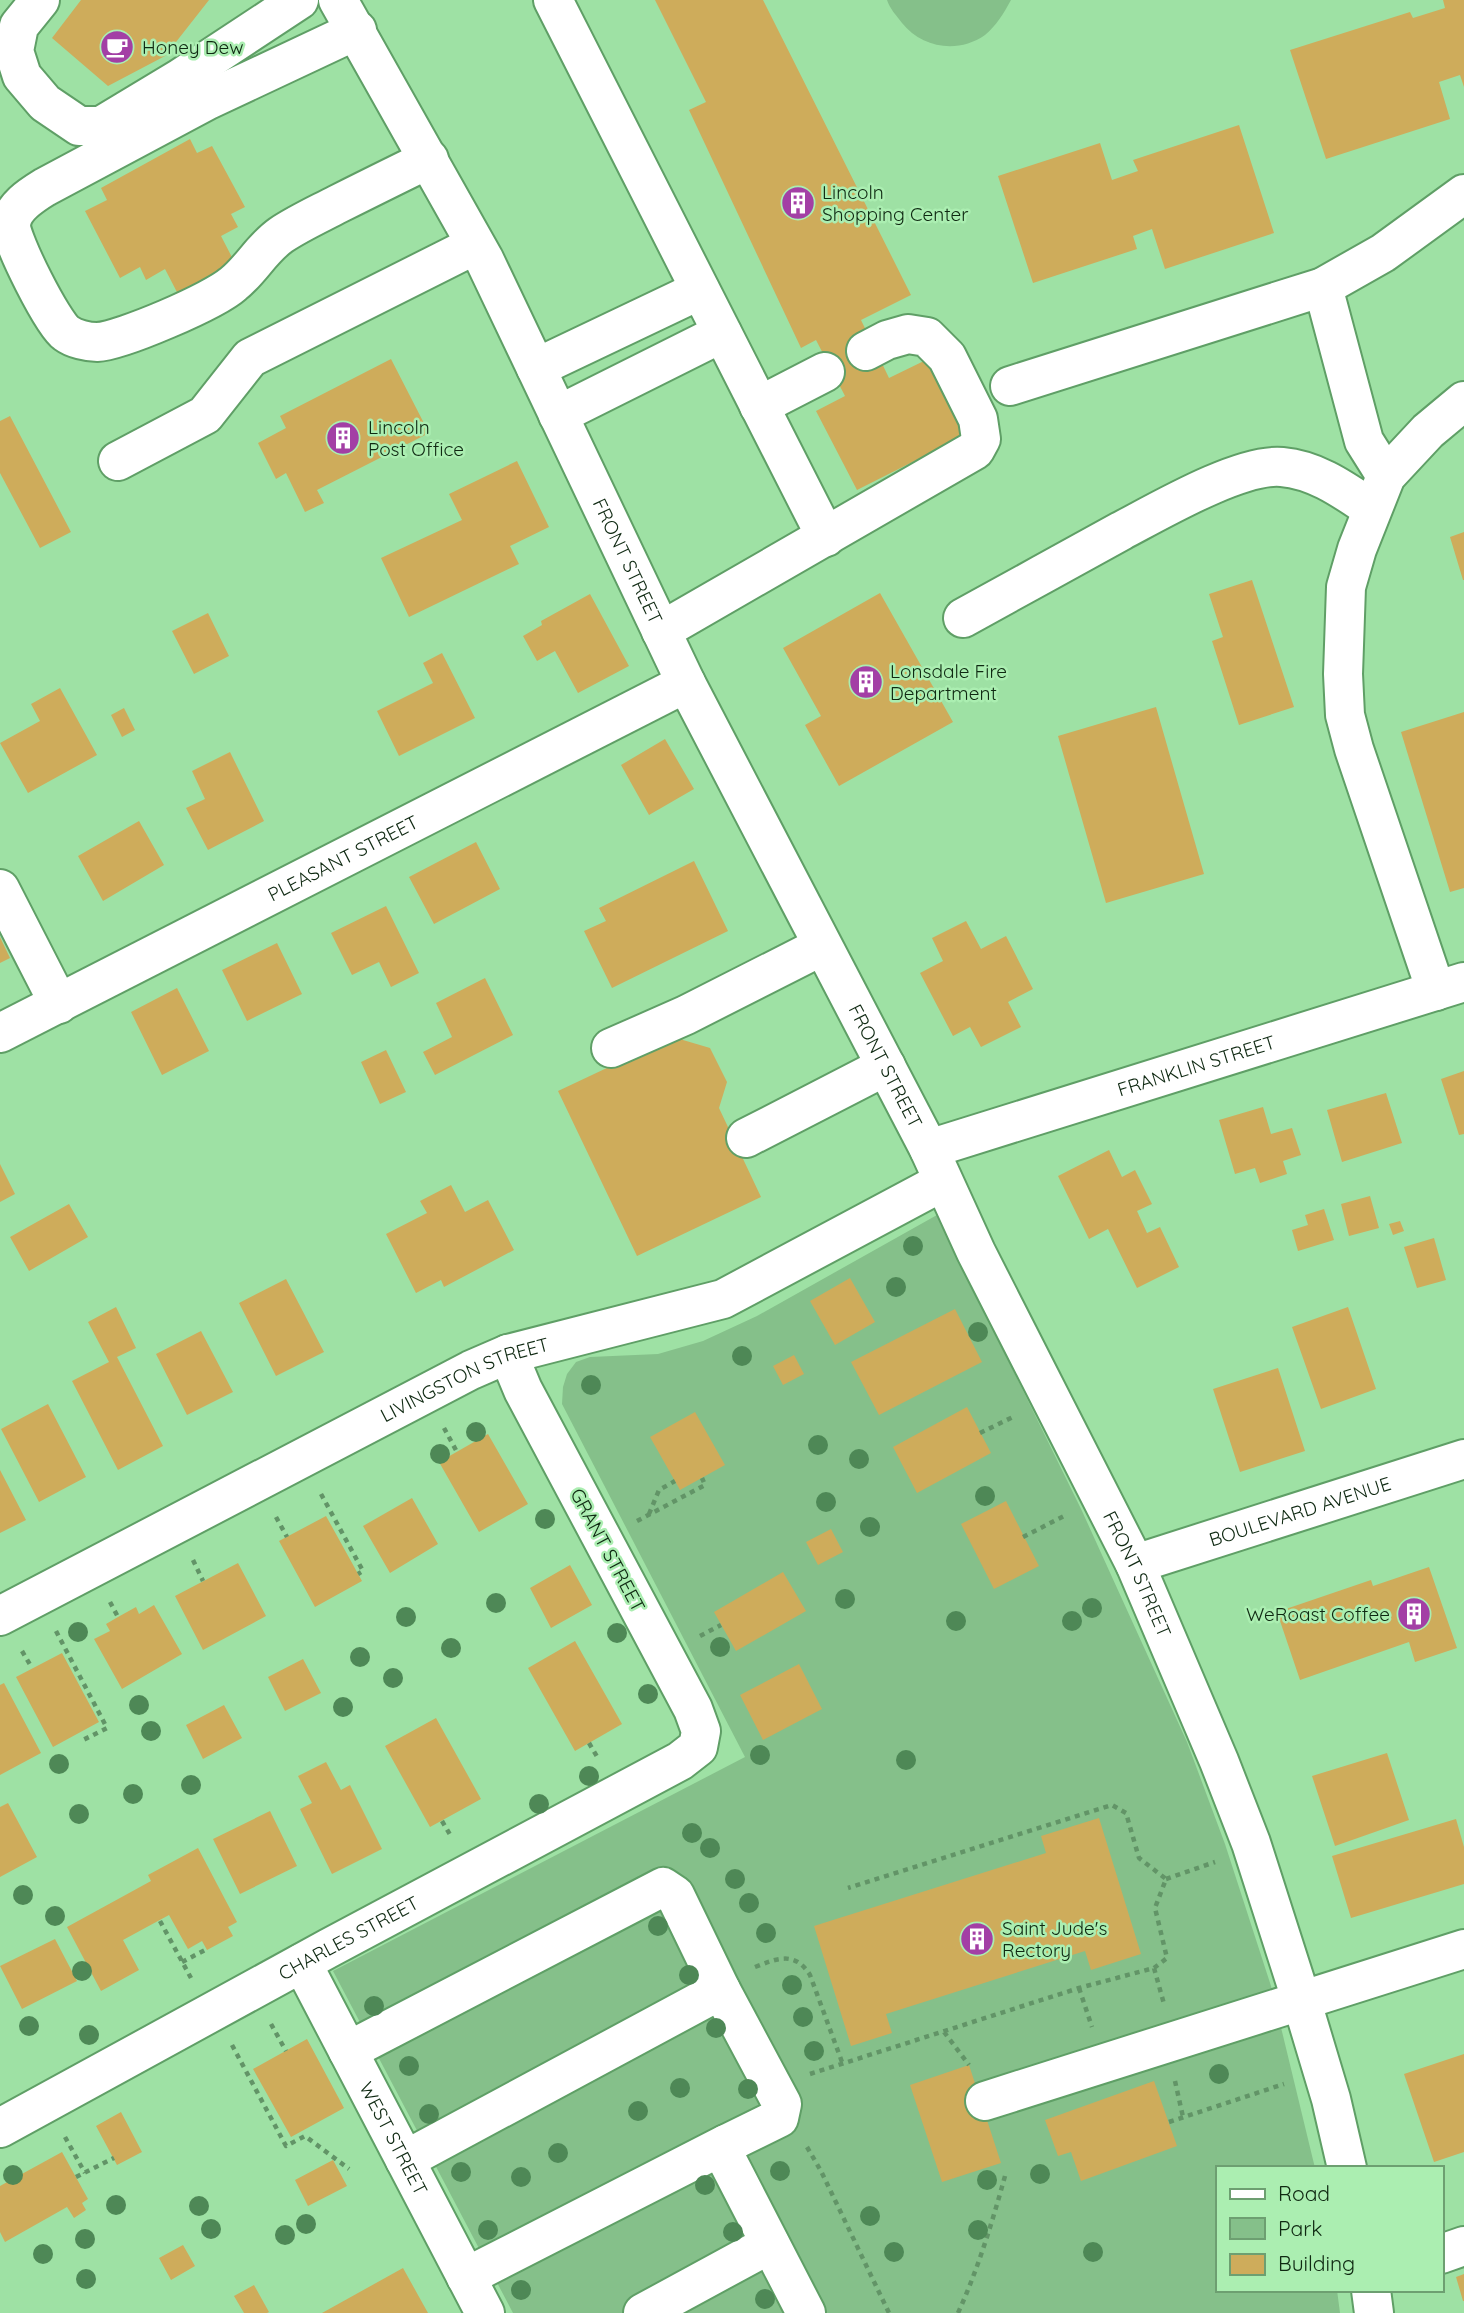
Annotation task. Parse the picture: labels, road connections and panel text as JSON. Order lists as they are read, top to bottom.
{
  "streets": {
    "street": [
      "FRONT STREET",
      "PLEASANT STREET",
      "FRANKLIN STREET",
      "LIVINGSTON STREET",
      "BOULEVARD AVENUE",
      "GRANT STREET",
      "CHARLES STREET",
      "WEST STREET"
    ]
  },
  "crossings": [
    ["FRONT STREET", "PLEASANT STREET"],
    ["FRONT STREET", "FRANKLIN STREET"],
    ["FRONT STREET", "LIVINGSTON STREET"],
    ["FRONT STREET", "BOULEVARD AVENUE"],
    ["FRANKLIN STREET", "LIVINGSTON STREET"],
    ["LIVINGSTON STREET", "GRANT STREET"],
    ["GRANT STREET", "CHARLES STREET"],
    ["CHARLES STREET", "WEST STREET"]
  ],
  "places": {
    "cafe": ["Honey Dew"],
    "building": [
      "Lincoln Shopping Center",
      "Lincoln Post Office",
      "Lonsdale Fire Department",
      "WeRoast Coffee",
      "Saint Jude's Rectory"
    ]
  },
  "legend": ["Road", "Park", "Building"]
}
